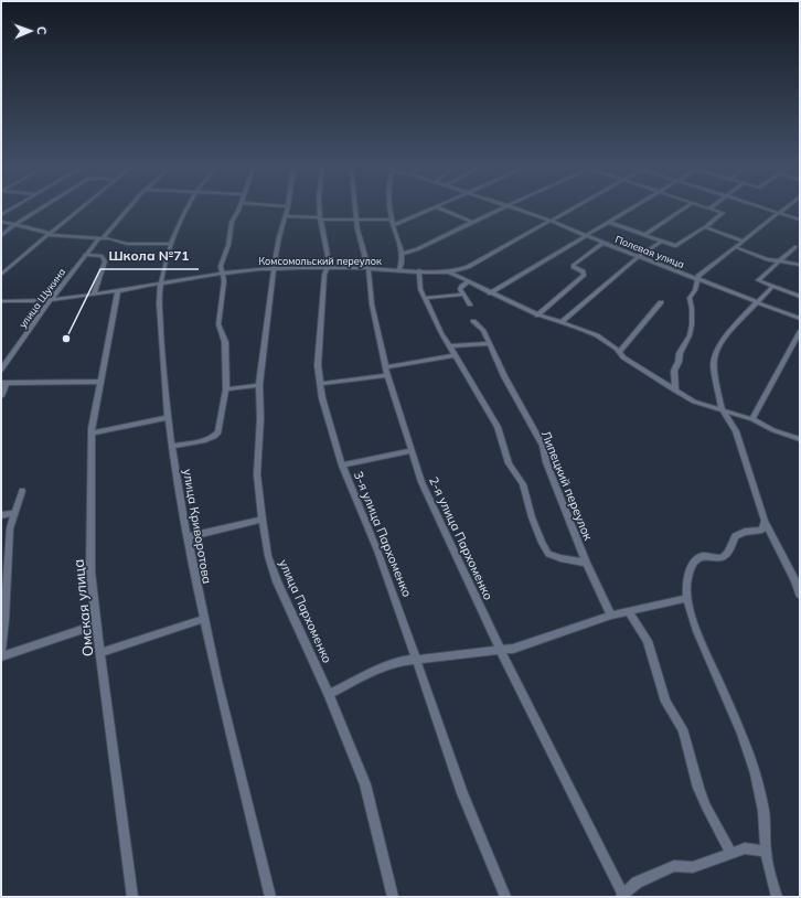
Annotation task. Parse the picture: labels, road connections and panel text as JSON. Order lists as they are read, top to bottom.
{
  "streets": {
    "street": [
      "Полевая улица",
      "Комсомольский переулок",
      "улица Щукина",
      "Липецкий переулок",
      "улица Криворотова",
      "3-я улица Пархоменко",
      "2-я улица Пархоменко",
      "Омская улица",
      "улица Пархоменко"
    ]
  },
  "crossings": [
    ["Комсомольский переулок", "улица Щукина"],
    ["Комсомольский переулок", "улица Криворотова"],
    ["Комсомольский переулок", "3-я улица Пархоменко"],
    ["Комсомольский переулок", "2-я улица Пархоменко"],
    ["Комсомольский переулок", "Омская улица"],
    ["Комсомольский переулок", "улица Пархоменко"]
  ],
  "places": ["Школа №71"],
  "north": "right"
}
